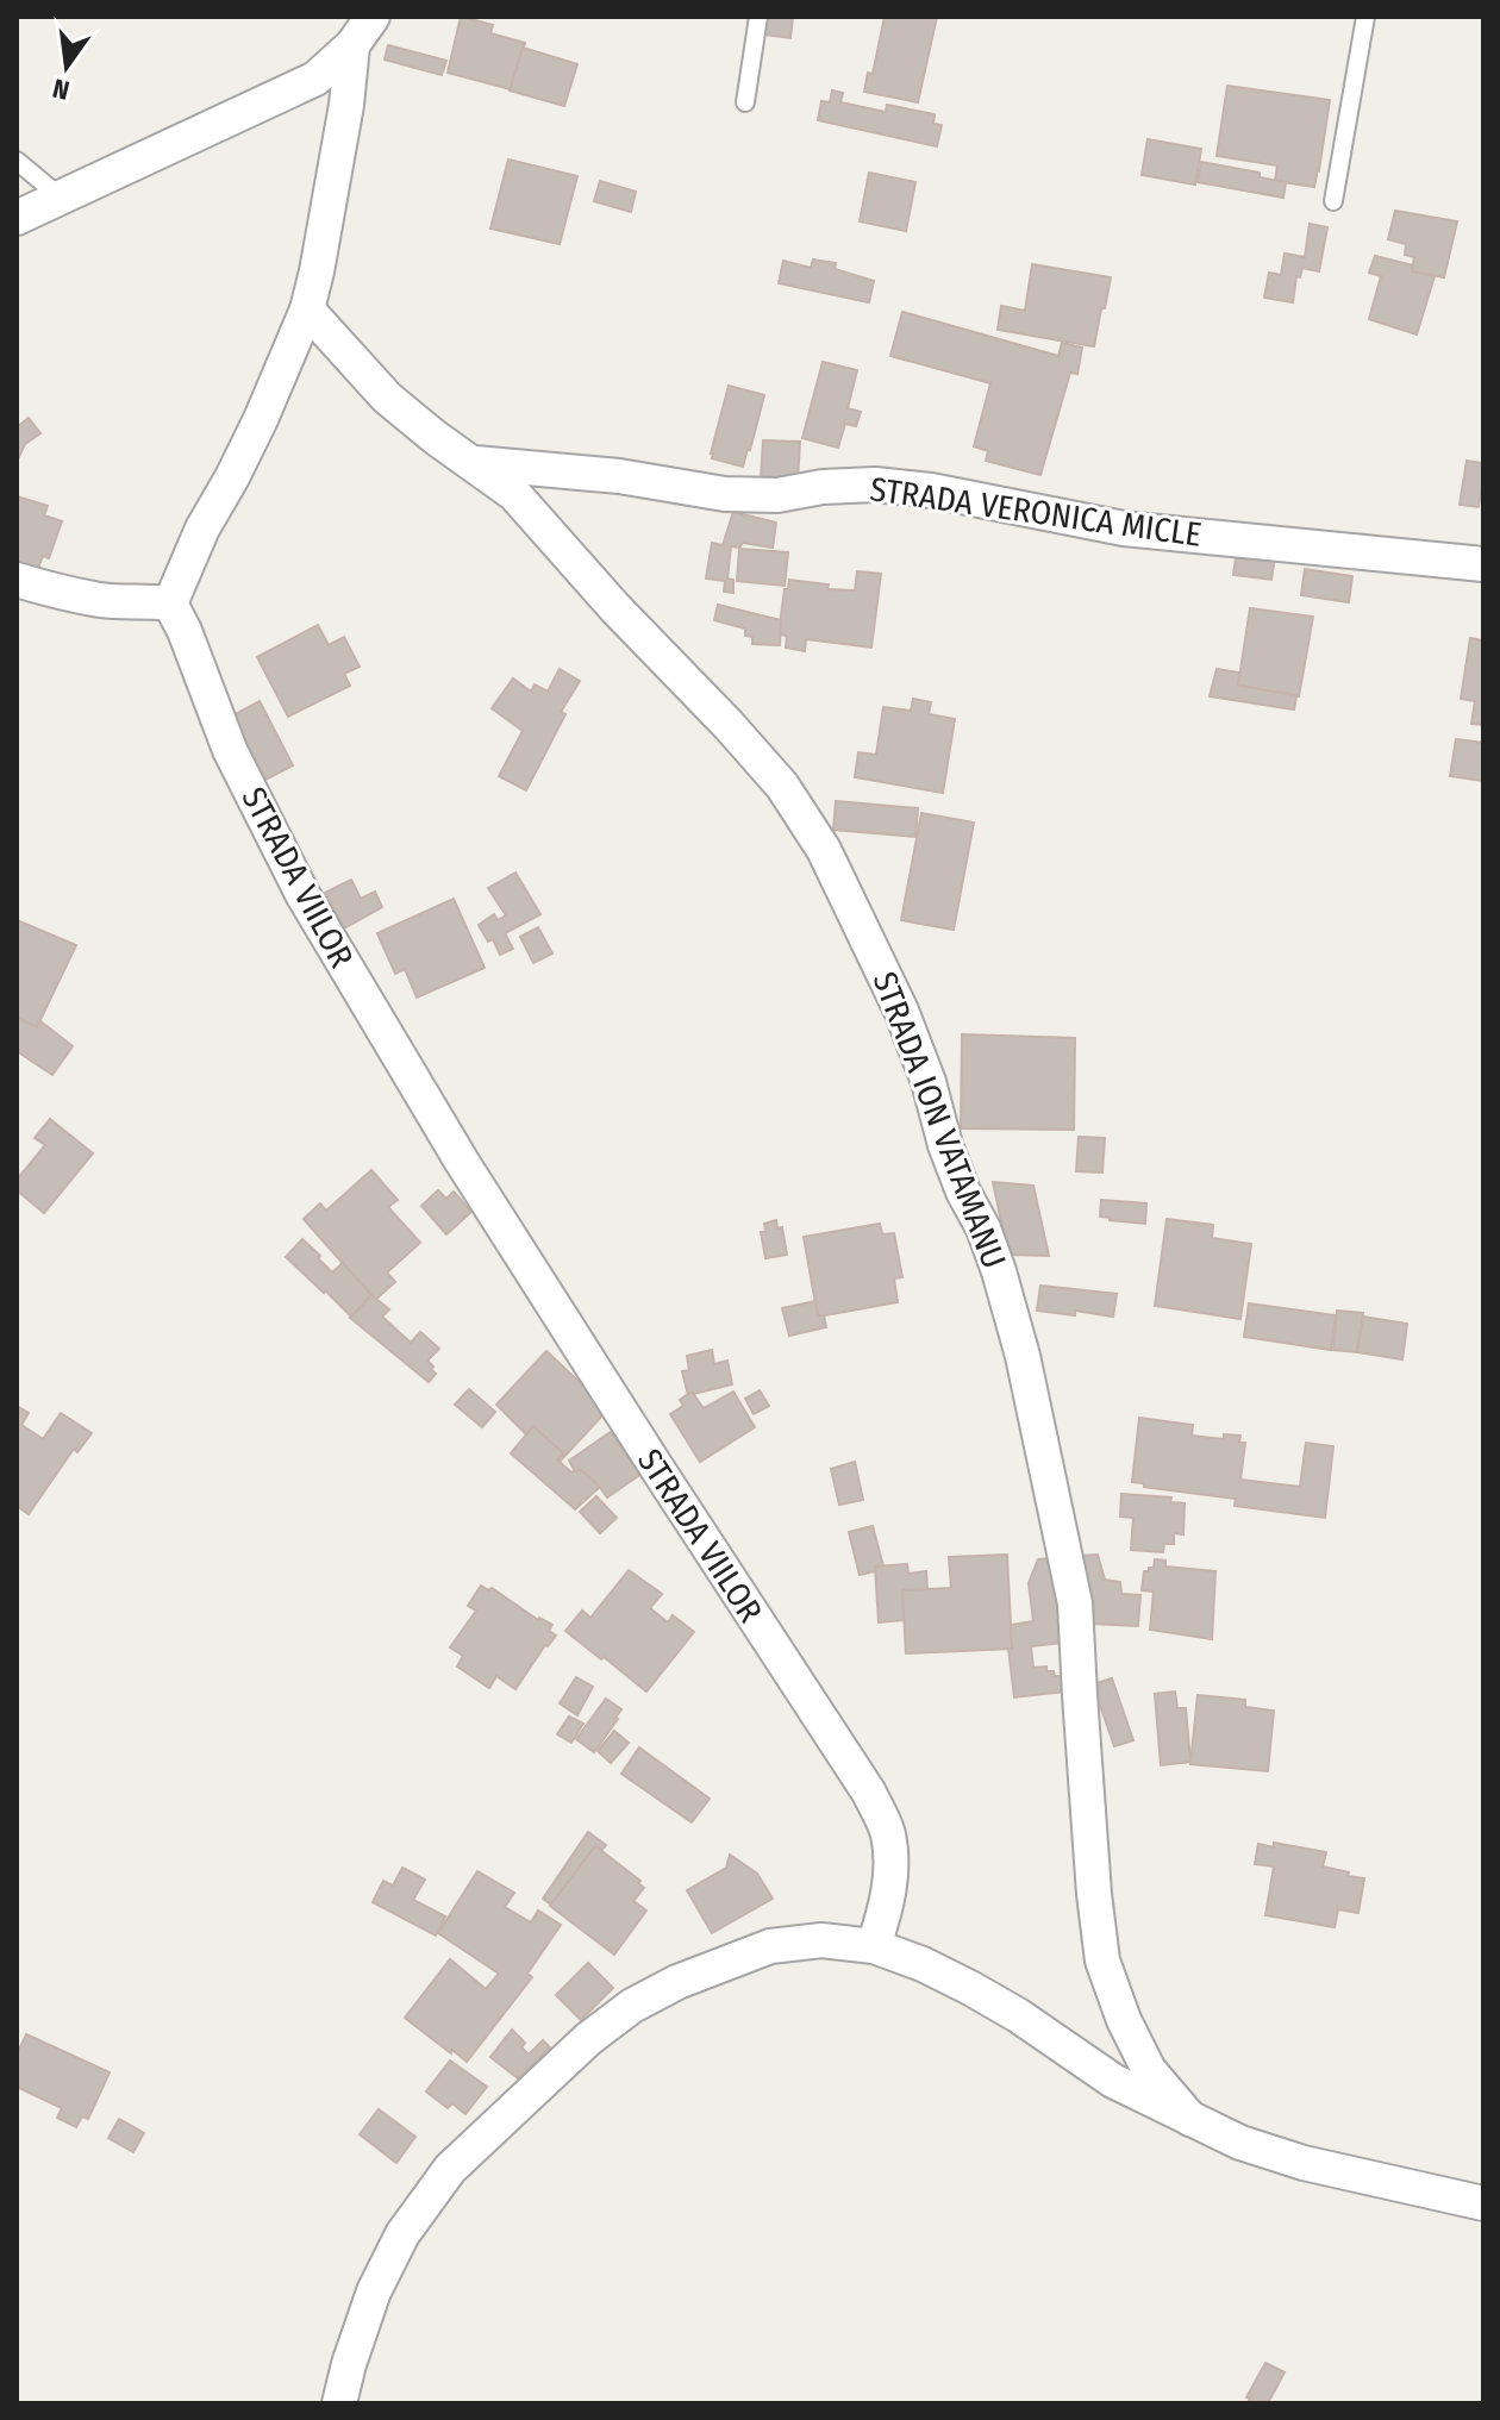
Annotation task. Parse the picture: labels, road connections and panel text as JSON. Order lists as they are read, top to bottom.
{
  "streets": {
    "street": ["STRADA VERONICA MICLE", "STRADA VIILOR", "STRADA ION VATAMANU"]
  },
  "crossings": [
    ["STRADA VERONICA MICLE", "STRADA ION VATAMANU"]
  ],
  "north": "bottom"
}
